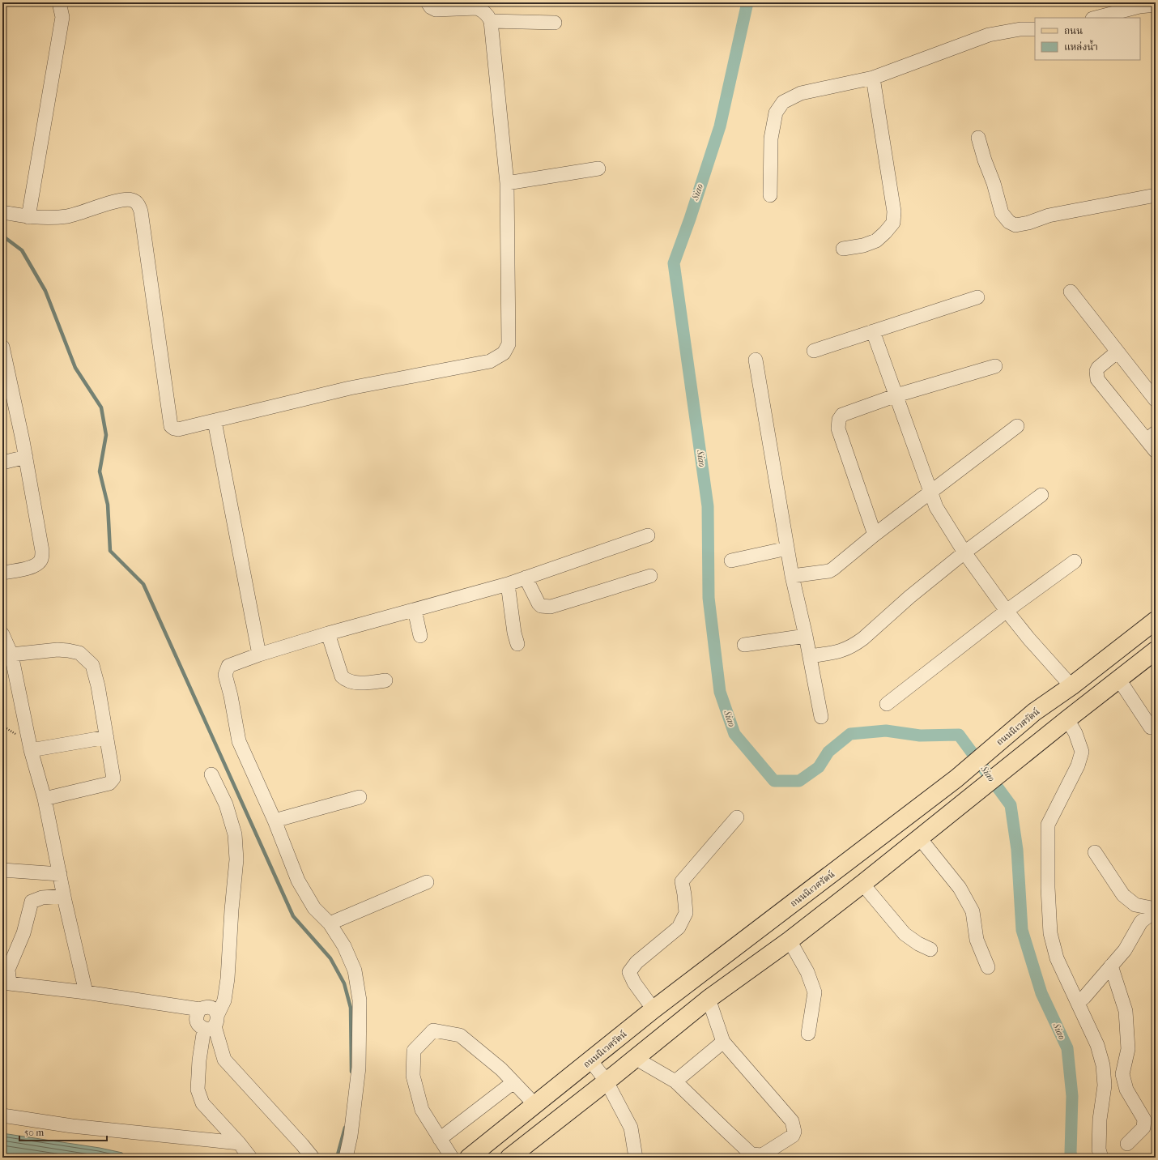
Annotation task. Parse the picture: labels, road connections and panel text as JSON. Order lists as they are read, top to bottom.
{
  "streets": {
    "main road": ["ถนนนิเวศรัตน์"]
  },
  "water": ["Siao"],
  "legend": ["ถนน", "แหล่งน้ำ"],
  "scale_bar": "50 m"
}
